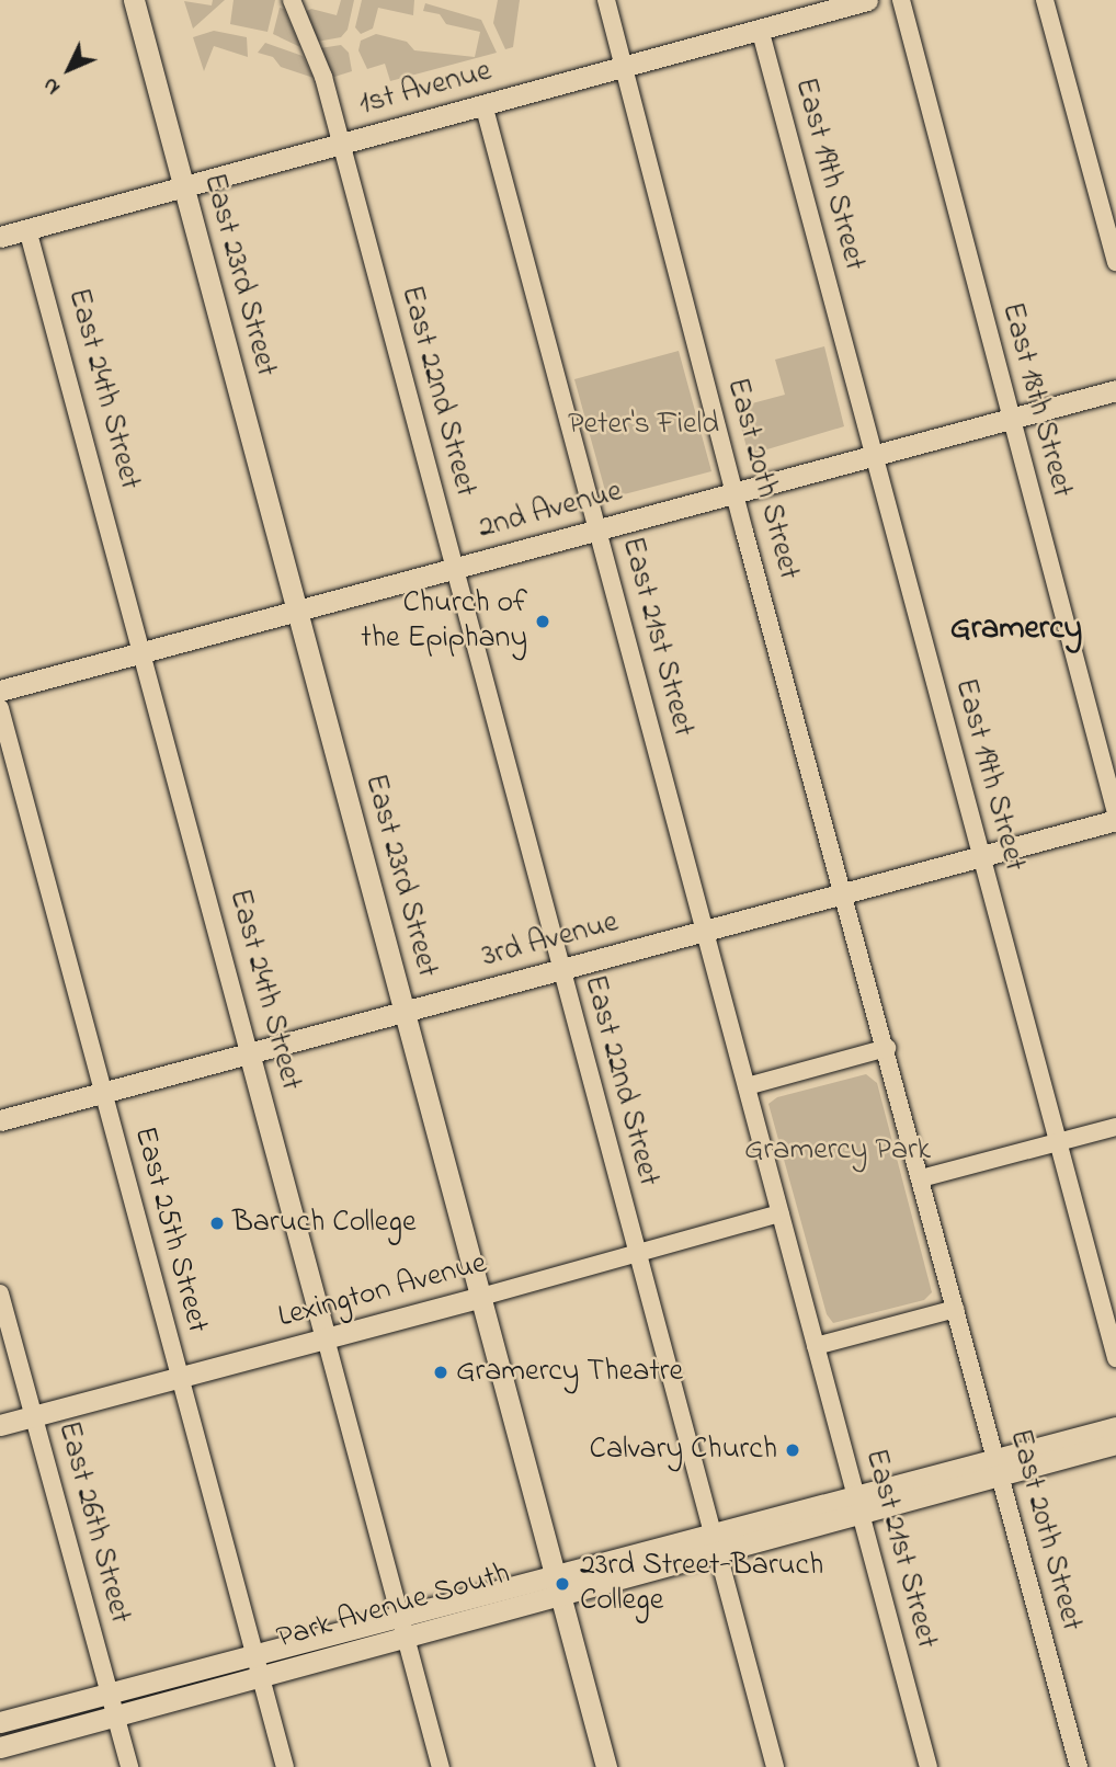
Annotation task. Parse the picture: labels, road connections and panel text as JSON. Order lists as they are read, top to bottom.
{
  "streets": {
    "main road": [
      "1st Avenue",
      "East 23rd Street",
      "East 24th Street",
      "2nd Avenue",
      "3rd Avenue",
      "Lexington Avenue",
      "Park Avenue South"
    ],
    "street": [
      "East 19th Street",
      "East 22nd Street",
      "East 18th Street",
      "East 20th Street",
      "East 21st Street",
      "East 25th Street",
      "East 26th Street"
    ]
  },
  "crossings": [
    ["1st Avenue", "East 19th Street"],
    ["1st Avenue", "East 23rd Street"],
    ["1st Avenue", "East 24th Street"],
    ["1st Avenue", "East 22nd Street"],
    ["1st Avenue", "East 20th Street"],
    ["1st Avenue", "East 21st Street"],
    ["East 19th Street", "2nd Avenue"],
    ["East 19th Street", "3rd Avenue"],
    ["East 23rd Street", "2nd Avenue"],
    ["East 23rd Street", "3rd Avenue"],
    ["East 23rd Street", "Lexington Avenue"],
    ["East 23rd Street", "Park Avenue South"],
    ["East 24th Street", "2nd Avenue"],
    ["East 24th Street", "3rd Avenue"],
    ["East 24th Street", "Lexington Avenue"],
    ["East 24th Street", "Park Avenue South"],
    ["East 22nd Street", "2nd Avenue"],
    ["East 22nd Street", "3rd Avenue"],
    ["East 22nd Street", "Lexington Avenue"],
    ["East 22nd Street", "Park Avenue South"],
    ["East 18th Street", "2nd Avenue"],
    ["East 20th Street", "2nd Avenue"],
    ["East 20th Street", "3rd Avenue"],
    ["East 20th Street", "Park Avenue South"],
    ["2nd Avenue", "East 21st Street"],
    ["East 21st Street", "3rd Avenue"],
    ["East 21st Street", "Lexington Avenue"],
    ["East 21st Street", "Park Avenue South"],
    ["3rd Avenue", "East 25th Street"],
    ["East 25th Street", "Lexington Avenue"],
    ["East 25th Street", "Park Avenue South"],
    ["Lexington Avenue", "East 26th Street"],
    ["East 26th Street", "Park Avenue South"]
  ],
  "districts": ["Gramercy"],
  "parks": ["Peter's Field", "Gramercy Park"],
  "places": [
    "Church of the Epiphany",
    "Baruch College",
    "Gramercy Theatre",
    "Calvary Church",
    "23rd Street-Baruch College"
  ],
  "north": "bottom left"
}
